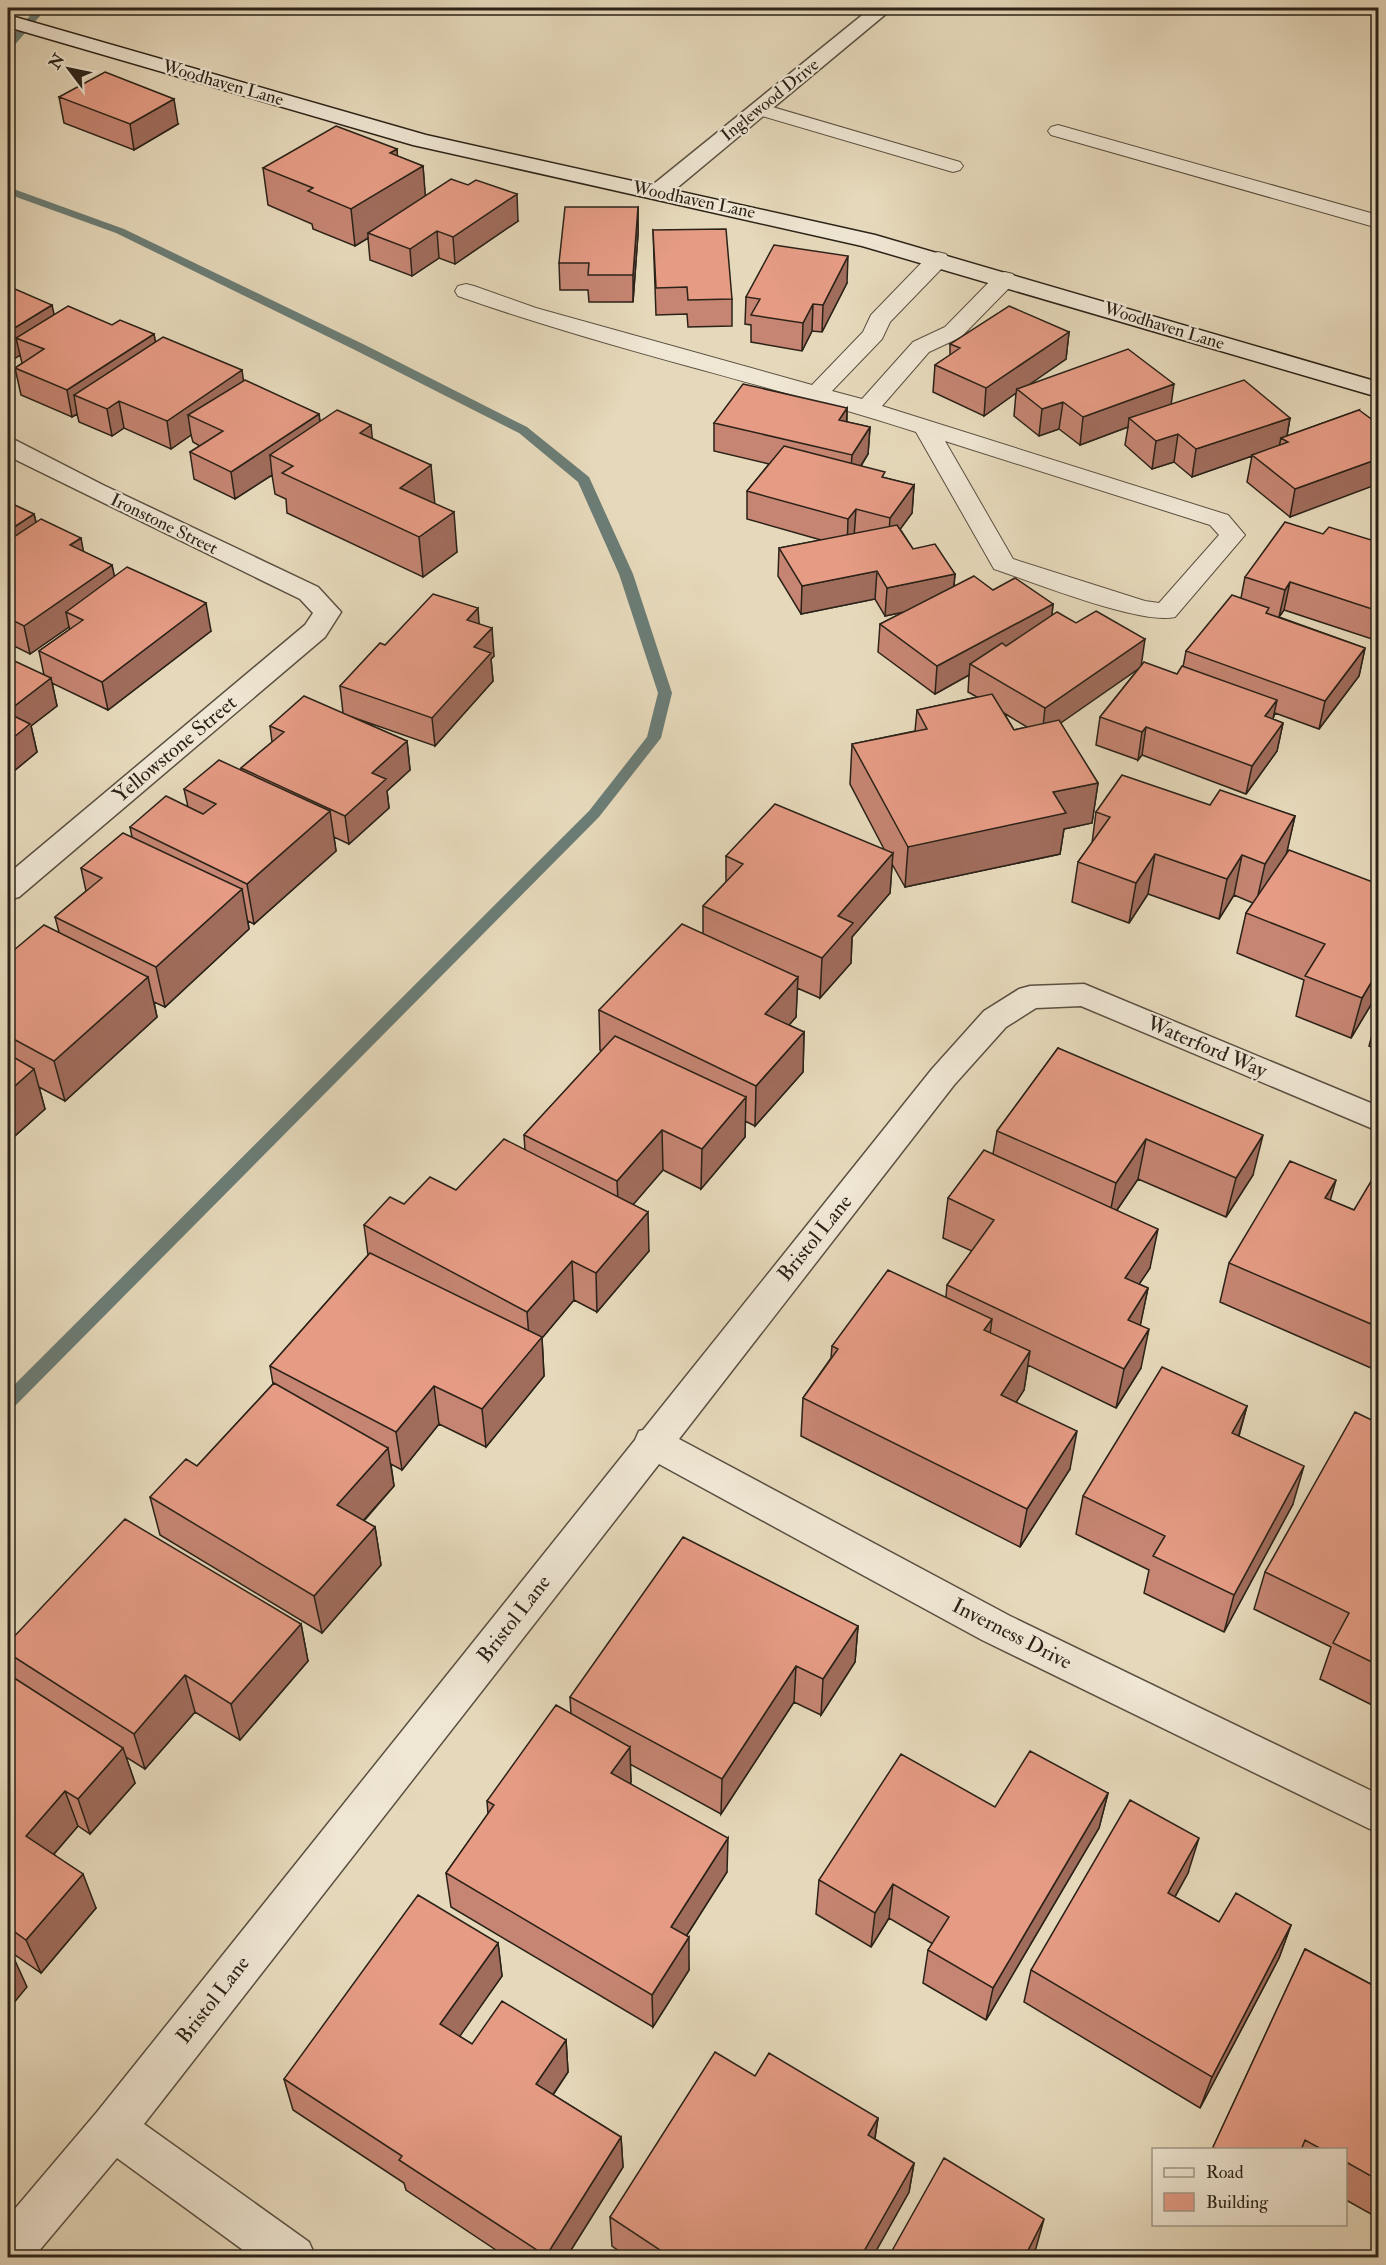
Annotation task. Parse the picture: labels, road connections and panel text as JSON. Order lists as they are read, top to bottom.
{
  "streets": {
    "street": [
      "Woodhaven Lane",
      "Inglewood Drive",
      "Ironstone Street",
      "Yellowstone Street",
      "Waterford Way",
      "Bristol Lane",
      "Inverness Drive"
    ]
  },
  "crossings": [
    ["Woodhaven Lane", "Inglewood Drive"],
    ["Ironstone Street", "Yellowstone Street"],
    ["Waterford Way", "Bristol Lane"],
    ["Bristol Lane", "Inverness Drive"]
  ],
  "legend": ["Road", "Building"],
  "north": "top left"
}
